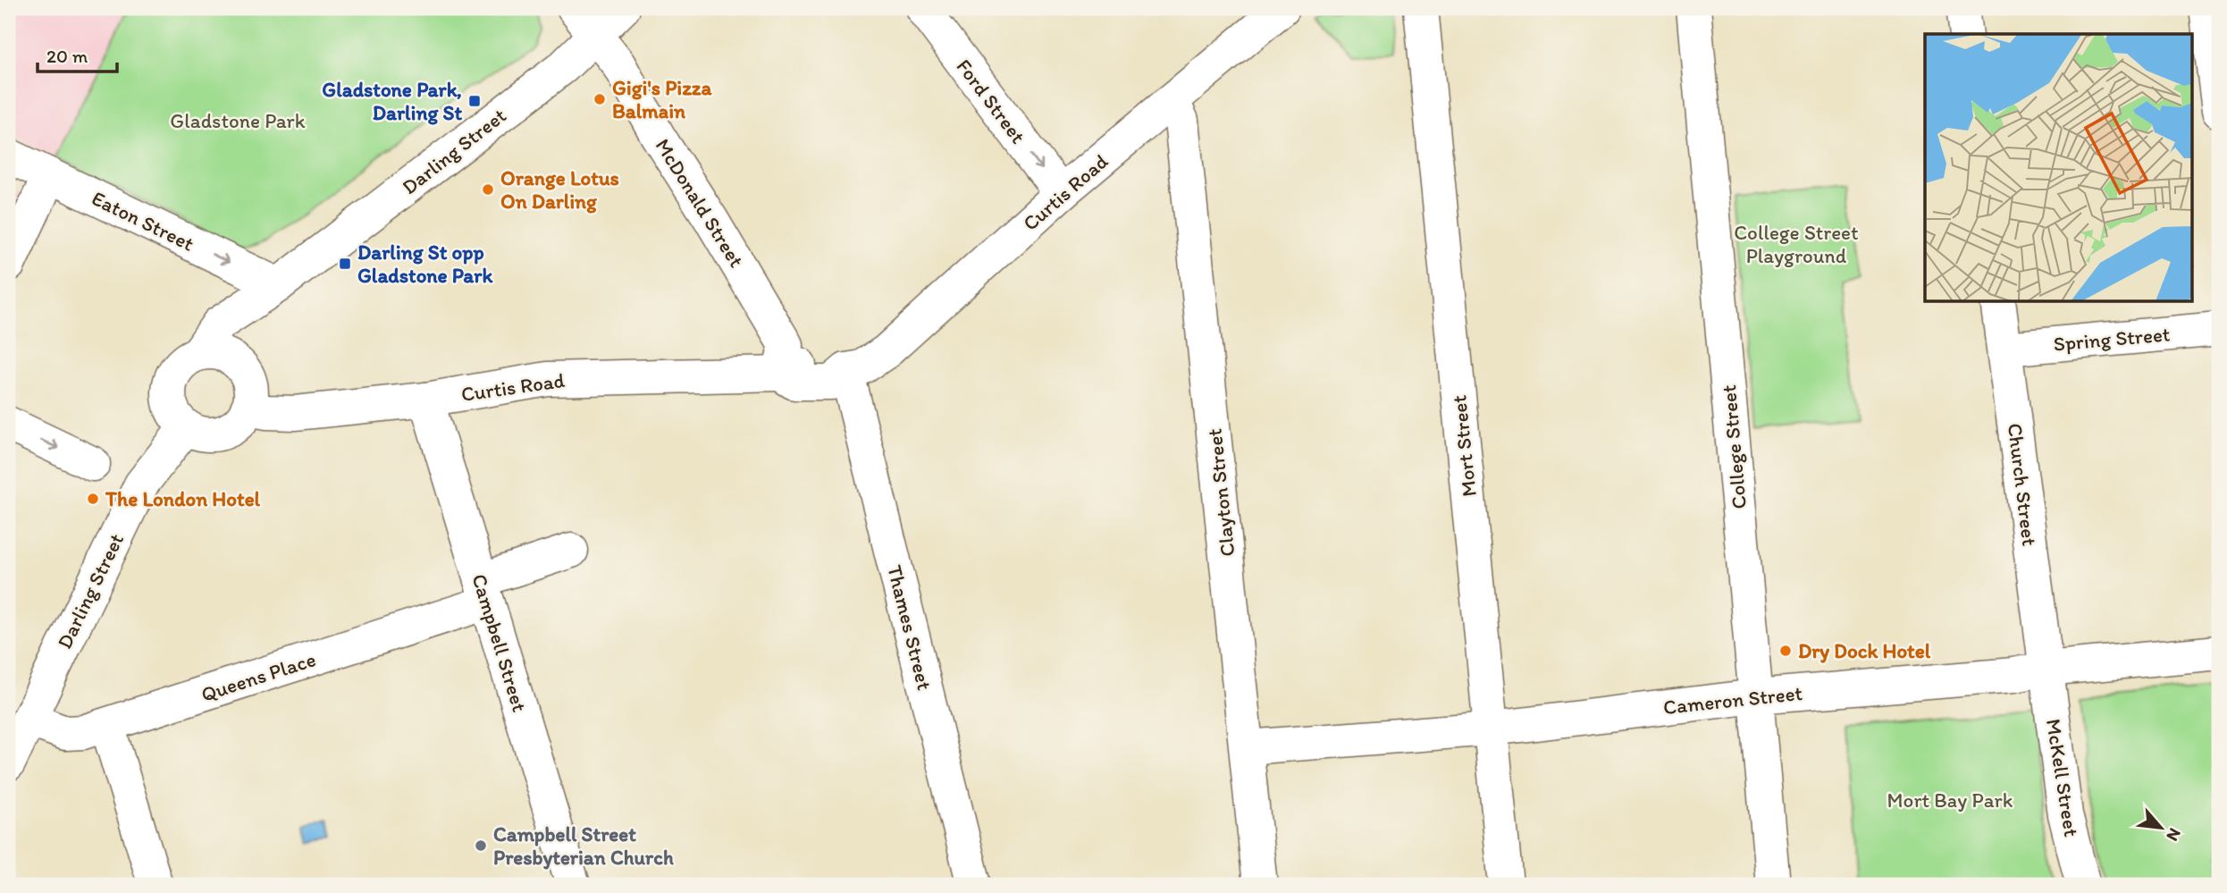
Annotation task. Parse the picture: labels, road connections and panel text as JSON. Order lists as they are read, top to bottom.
{
  "streets": {
    "street": [
      "Ford Street",
      "Darling Street",
      "Curtis Road",
      "McDonald Street",
      "Eaton Street",
      "Spring Street",
      "Mort Street",
      "College Street",
      "Church Street",
      "Clayton Street",
      "Thames Street",
      "Campbell Street",
      "Queens Place",
      "Cameron Street",
      "McKell Street"
    ]
  },
  "crossings": [
    ["Ford Street", "Curtis Road"],
    ["Darling Street", "Curtis Road"],
    ["Darling Street", "McDonald Street"],
    ["Darling Street", "Eaton Street"],
    ["Darling Street", "Queens Place"],
    ["Curtis Road", "McDonald Street"],
    ["Curtis Road", "Clayton Street"],
    ["Curtis Road", "Thames Street"],
    ["Curtis Road", "Campbell Street"],
    ["Spring Street", "Church Street"],
    ["Mort Street", "Cameron Street"],
    ["College Street", "Cameron Street"],
    ["Church Street", "Cameron Street"],
    ["Church Street", "McKell Street"],
    ["Clayton Street", "Cameron Street"],
    ["Campbell Street", "Queens Place"],
    ["Cameron Street", "McKell Street"]
  ],
  "one_way": ["Ford Street"],
  "parks": ["Gladstone Park", "College Street Playground", "Mort Bay Park"],
  "places": {
    "other": [
      "Gigi's Pizza Balmain",
      "Orange Lotus On Darling",
      "The London Hotel",
      "Dry Dock Hotel",
      "Campbell Street Presbyterian Church"
    ],
    "transit": ["Gladstone Park, Darling St", "Darling St opp Gladstone Park"]
  },
  "scale_bar": "20 m",
  "north": "bottom right"
}
